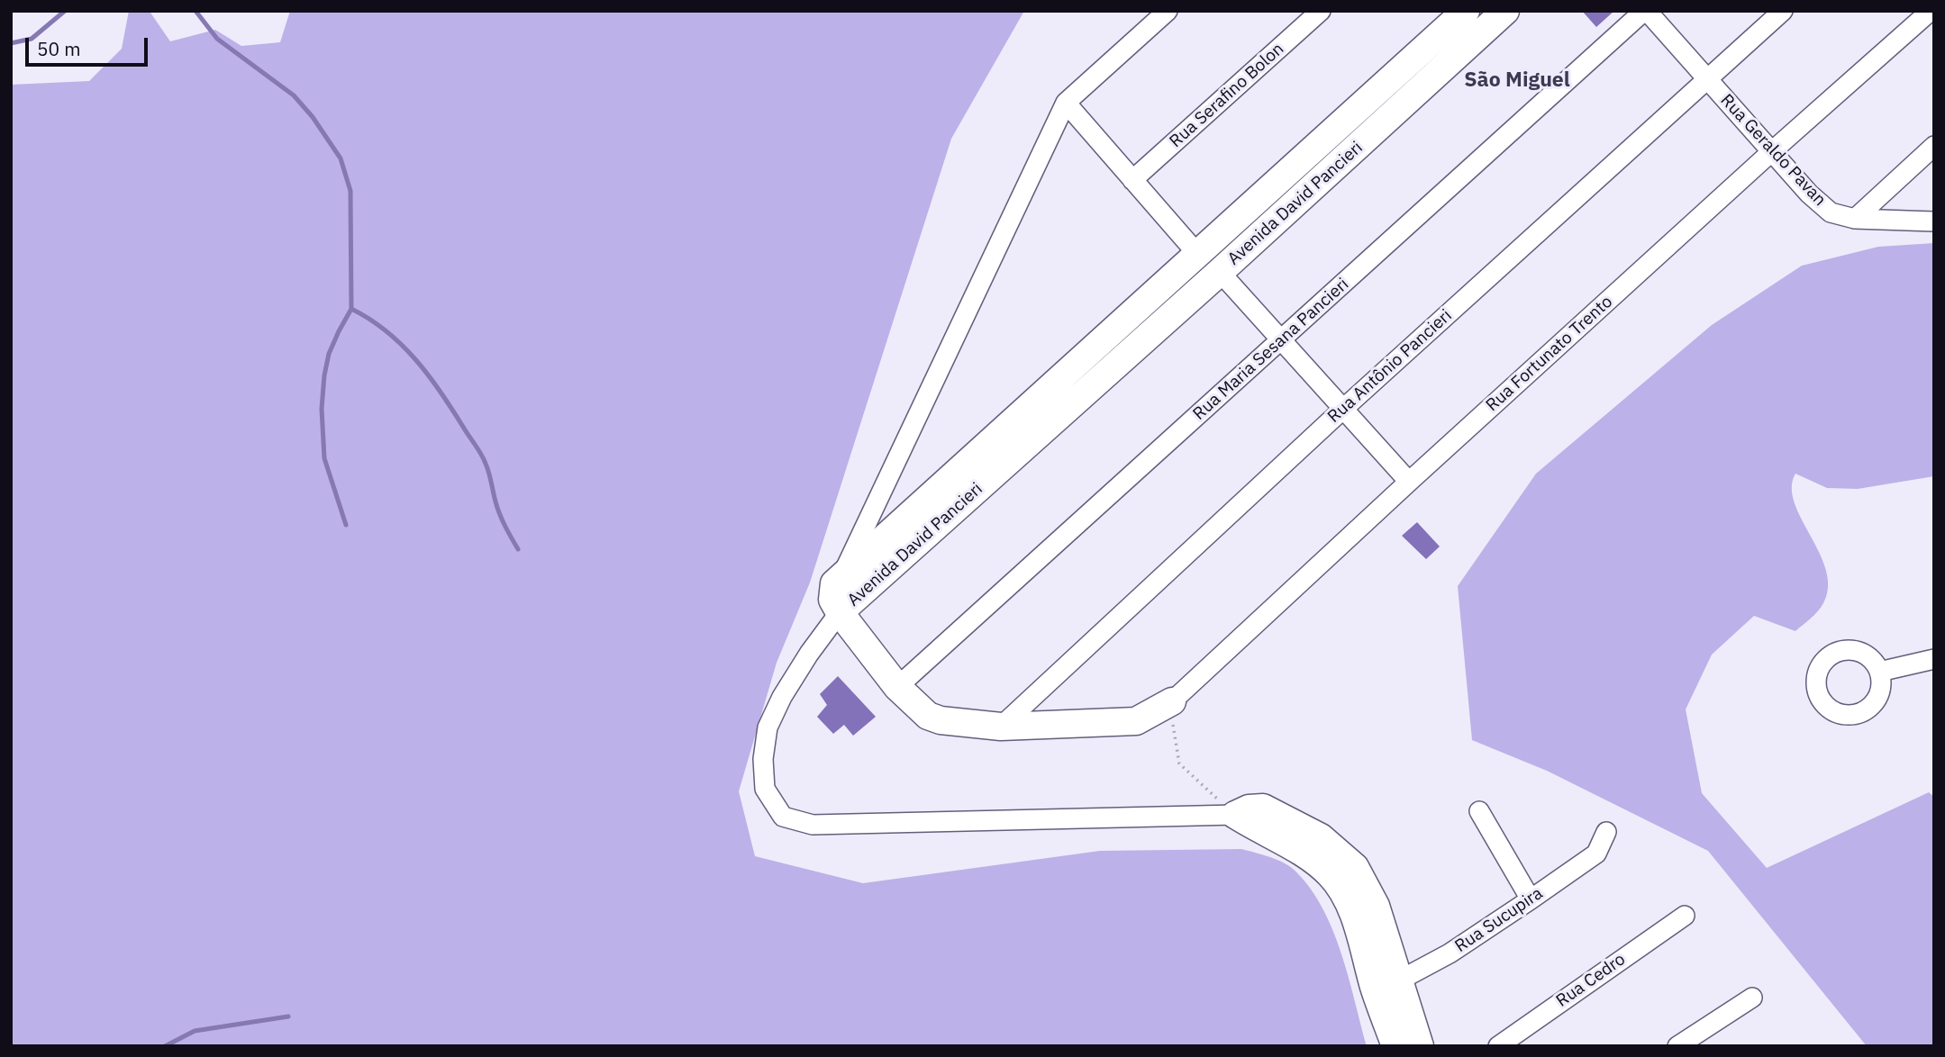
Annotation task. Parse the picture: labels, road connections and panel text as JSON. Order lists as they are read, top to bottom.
{
  "streets": {
    "street": [
      "Rua Serafino Bolon",
      "Rua Geraldo Pavan",
      "Avenida David Pancieri",
      "Rua Maria Sesana Pancieri",
      "Rua Fortunato Trento",
      "Rua Antônio Pancieri",
      "Rua Sucupira",
      "Rua Cedro"
    ]
  },
  "crossings": [
    ["Rua Geraldo Pavan", "Rua Maria Sesana Pancieri"],
    ["Rua Geraldo Pavan", "Rua Fortunato Trento"],
    ["Rua Geraldo Pavan", "Rua Antônio Pancieri"]
  ],
  "districts": ["São Miguel"],
  "scale_bar": "50 m"
}
